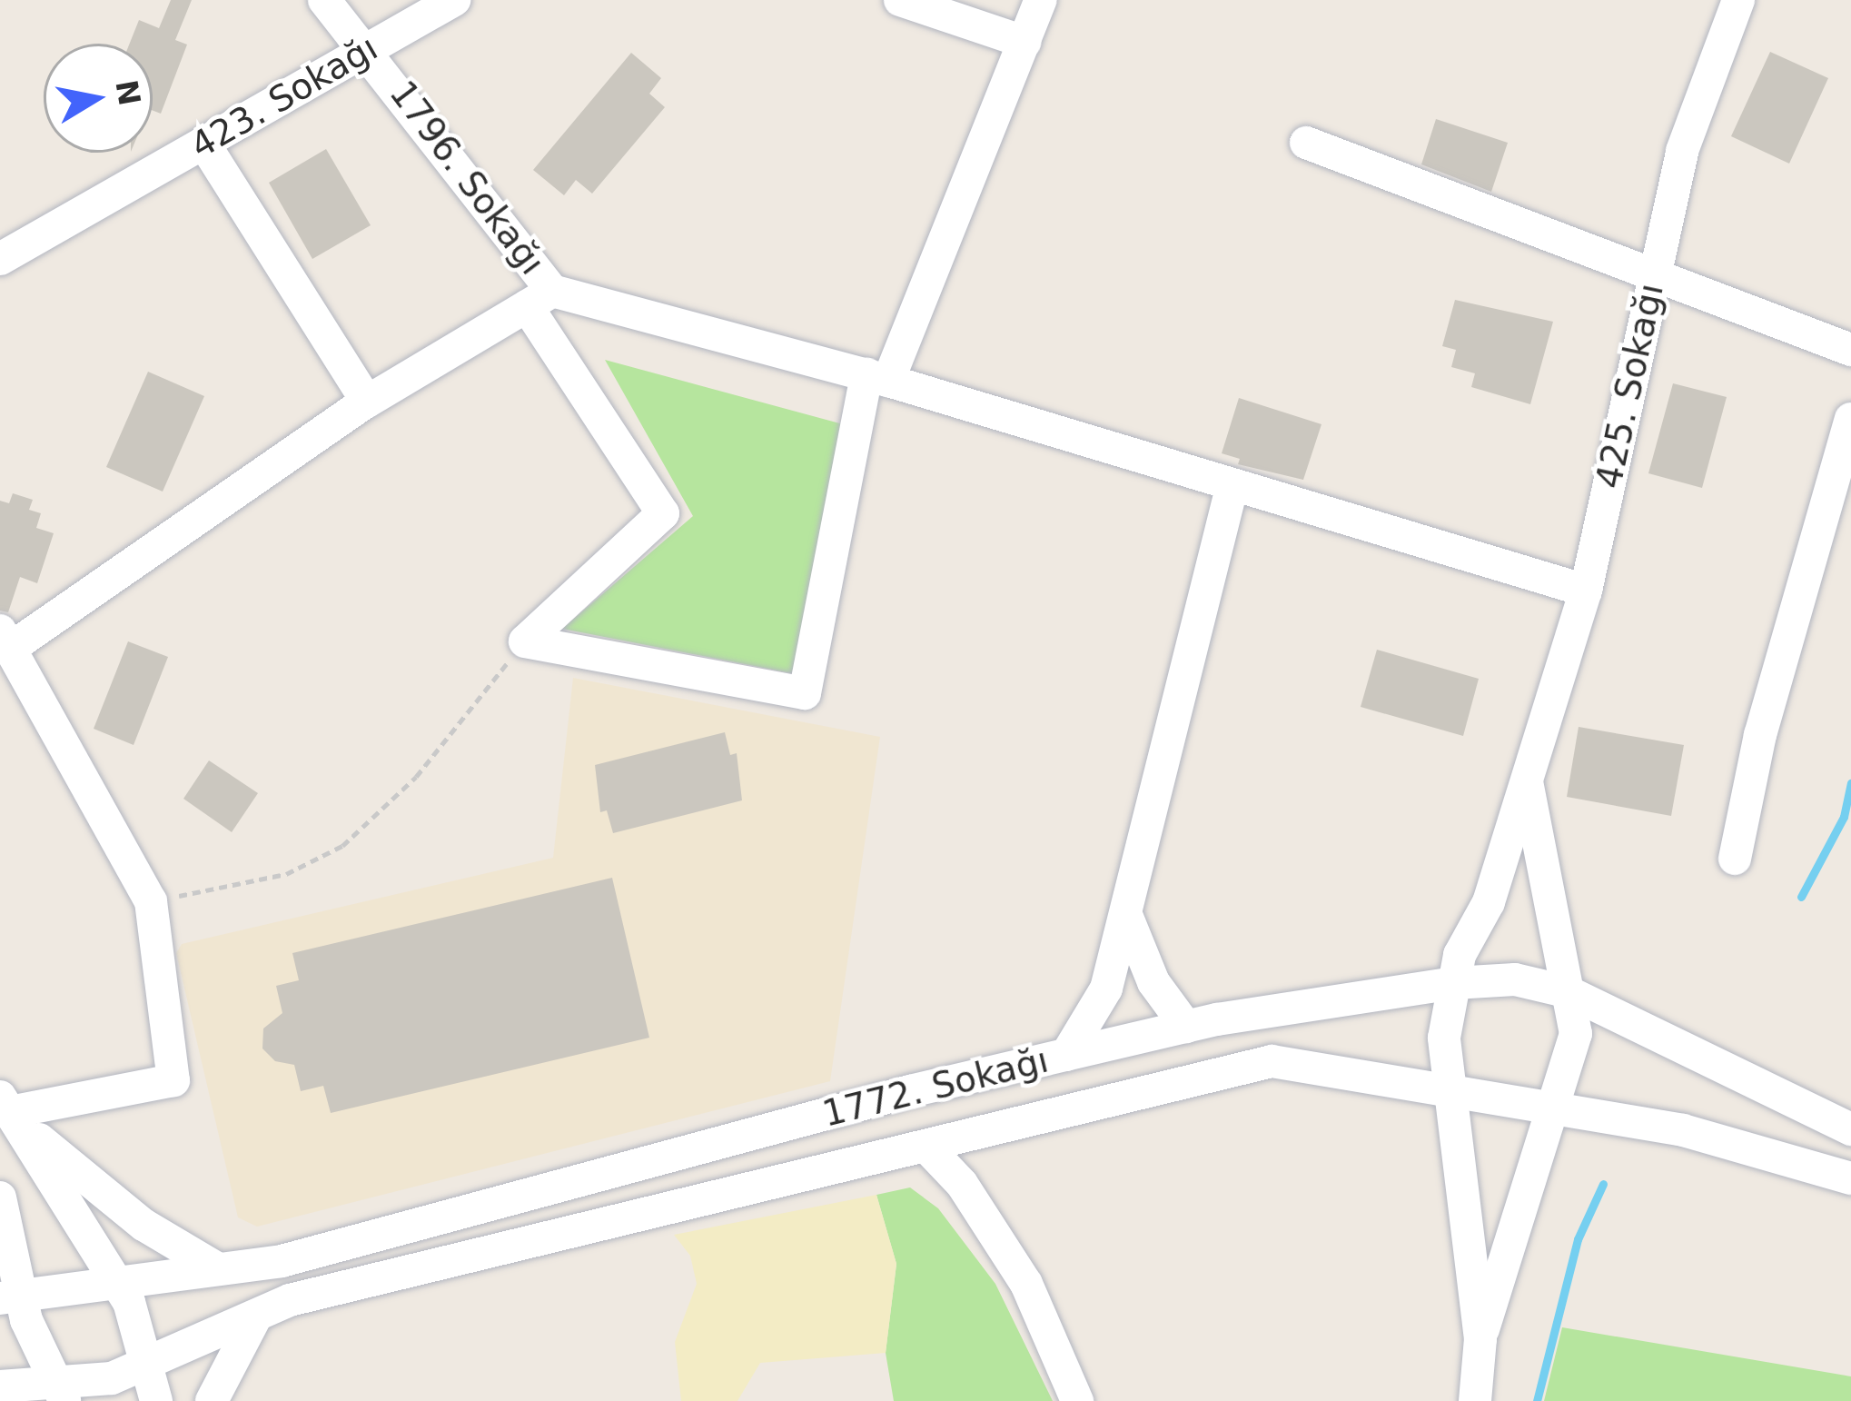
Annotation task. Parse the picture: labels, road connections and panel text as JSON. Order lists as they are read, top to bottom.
{
  "streets": {
    "street": [
      "423. Sokağı",
      "1796. Sokağı",
      "425. Sokağı",
      "1772. Sokağı"
    ]
  },
  "crossings": [
    ["423. Sokağı", "1796. Sokağı"],
    ["1796. Sokağı", "425. Sokağı"],
    ["425. Sokağı", "1772. Sokağı"]
  ],
  "north": "right"
}
